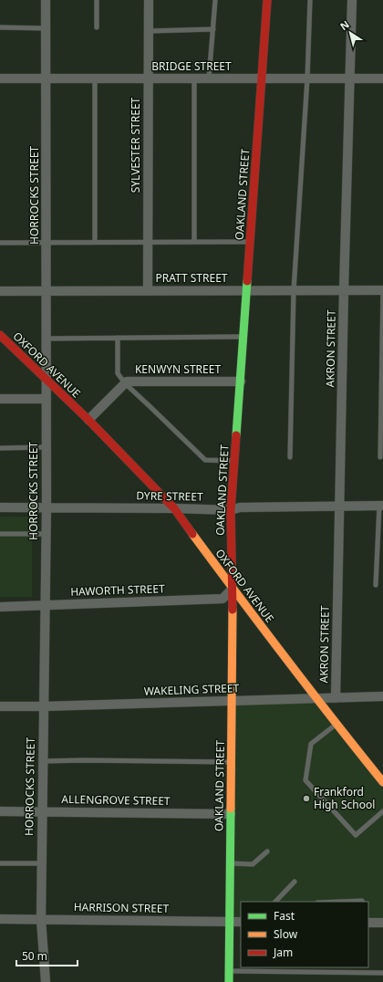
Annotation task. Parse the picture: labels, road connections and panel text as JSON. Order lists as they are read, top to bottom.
{
  "streets": {
    "street": [
      "BRIDGE STREET",
      "SYLVESTER STREET",
      "OAKLAND STREET",
      "HORROCKS STREET",
      "PRATT STREET",
      "AKRON STREET",
      "OXFORD AVENUE",
      "KENWYN STREET",
      "DYRE STREET",
      "HAWORTH STREET",
      "WAKELING STREET",
      "ALLENGROVE STREET",
      "HARRISON STREET"
    ]
  },
  "crossings": [
    ["BRIDGE STREET", "SYLVESTER STREET"],
    ["BRIDGE STREET", "OAKLAND STREET"],
    ["BRIDGE STREET", "HORROCKS STREET"],
    ["BRIDGE STREET", "AKRON STREET"],
    ["SYLVESTER STREET", "PRATT STREET"],
    ["OAKLAND STREET", "PRATT STREET"],
    ["OAKLAND STREET", "OXFORD AVENUE"],
    ["OAKLAND STREET", "KENWYN STREET"],
    ["OAKLAND STREET", "DYRE STREET"],
    ["OAKLAND STREET", "HAWORTH STREET"],
    ["OAKLAND STREET", "WAKELING STREET"],
    ["OAKLAND STREET", "ALLENGROVE STREET"],
    ["OAKLAND STREET", "HARRISON STREET"],
    ["HORROCKS STREET", "PRATT STREET"],
    ["HORROCKS STREET", "OXFORD AVENUE"],
    ["HORROCKS STREET", "DYRE STREET"],
    ["HORROCKS STREET", "HAWORTH STREET"],
    ["HORROCKS STREET", "WAKELING STREET"],
    ["HORROCKS STREET", "ALLENGROVE STREET"],
    ["HORROCKS STREET", "HARRISON STREET"],
    ["PRATT STREET", "AKRON STREET"],
    ["AKRON STREET", "DYRE STREET"],
    ["AKRON STREET", "WAKELING STREET"],
    ["OXFORD AVENUE", "KENWYN STREET"],
    ["OXFORD AVENUE", "DYRE STREET"],
    ["OXFORD AVENUE", "HAWORTH STREET"],
    ["OXFORD AVENUE", "WAKELING STREET"]
  ],
  "places": ["Frankford High School"],
  "legend": ["Fast", "Slow", "Jam"],
  "scale_bar": "50 m",
  "north": "top left"
}
